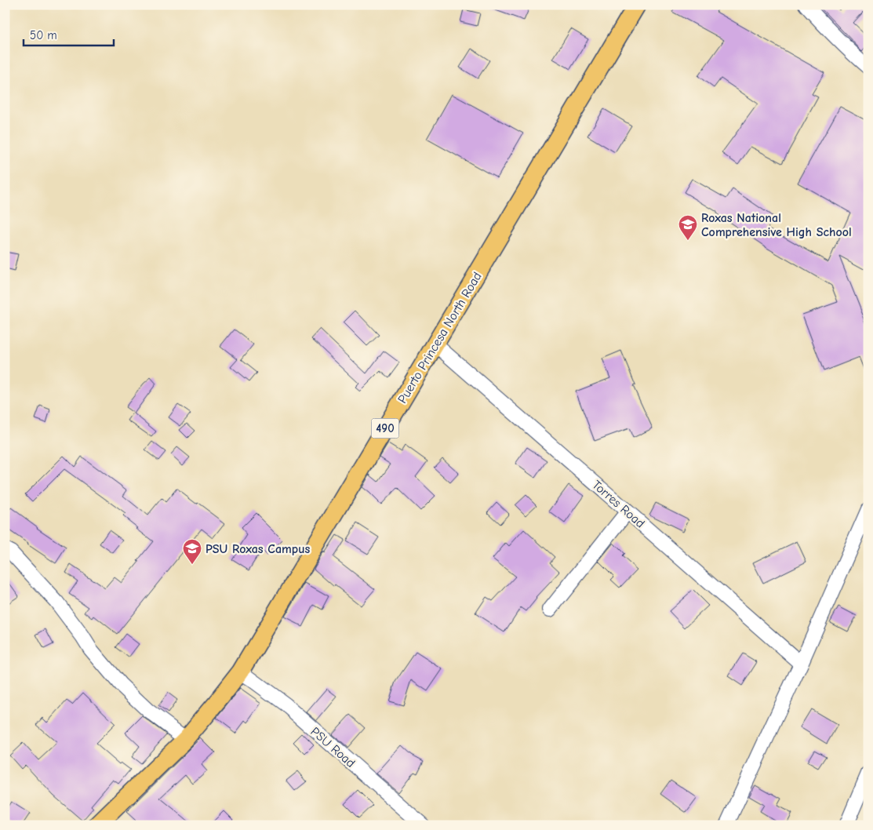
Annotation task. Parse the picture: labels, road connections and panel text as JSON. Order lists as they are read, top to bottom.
{
  "streets": {
    "main road": ["Puerto Princesa North Road", "490"],
    "street": ["Torres Road", "PSU Road"]
  },
  "crossings": [
    ["Puerto Princesa North Road", "Torres Road"],
    ["Puerto Princesa North Road", "PSU Road"]
  ],
  "places": {
    "school or university": ["Roxas National Comprehensive High School", "PSU Roxas Campus"]
  },
  "scale_bar": "50 m"
}
